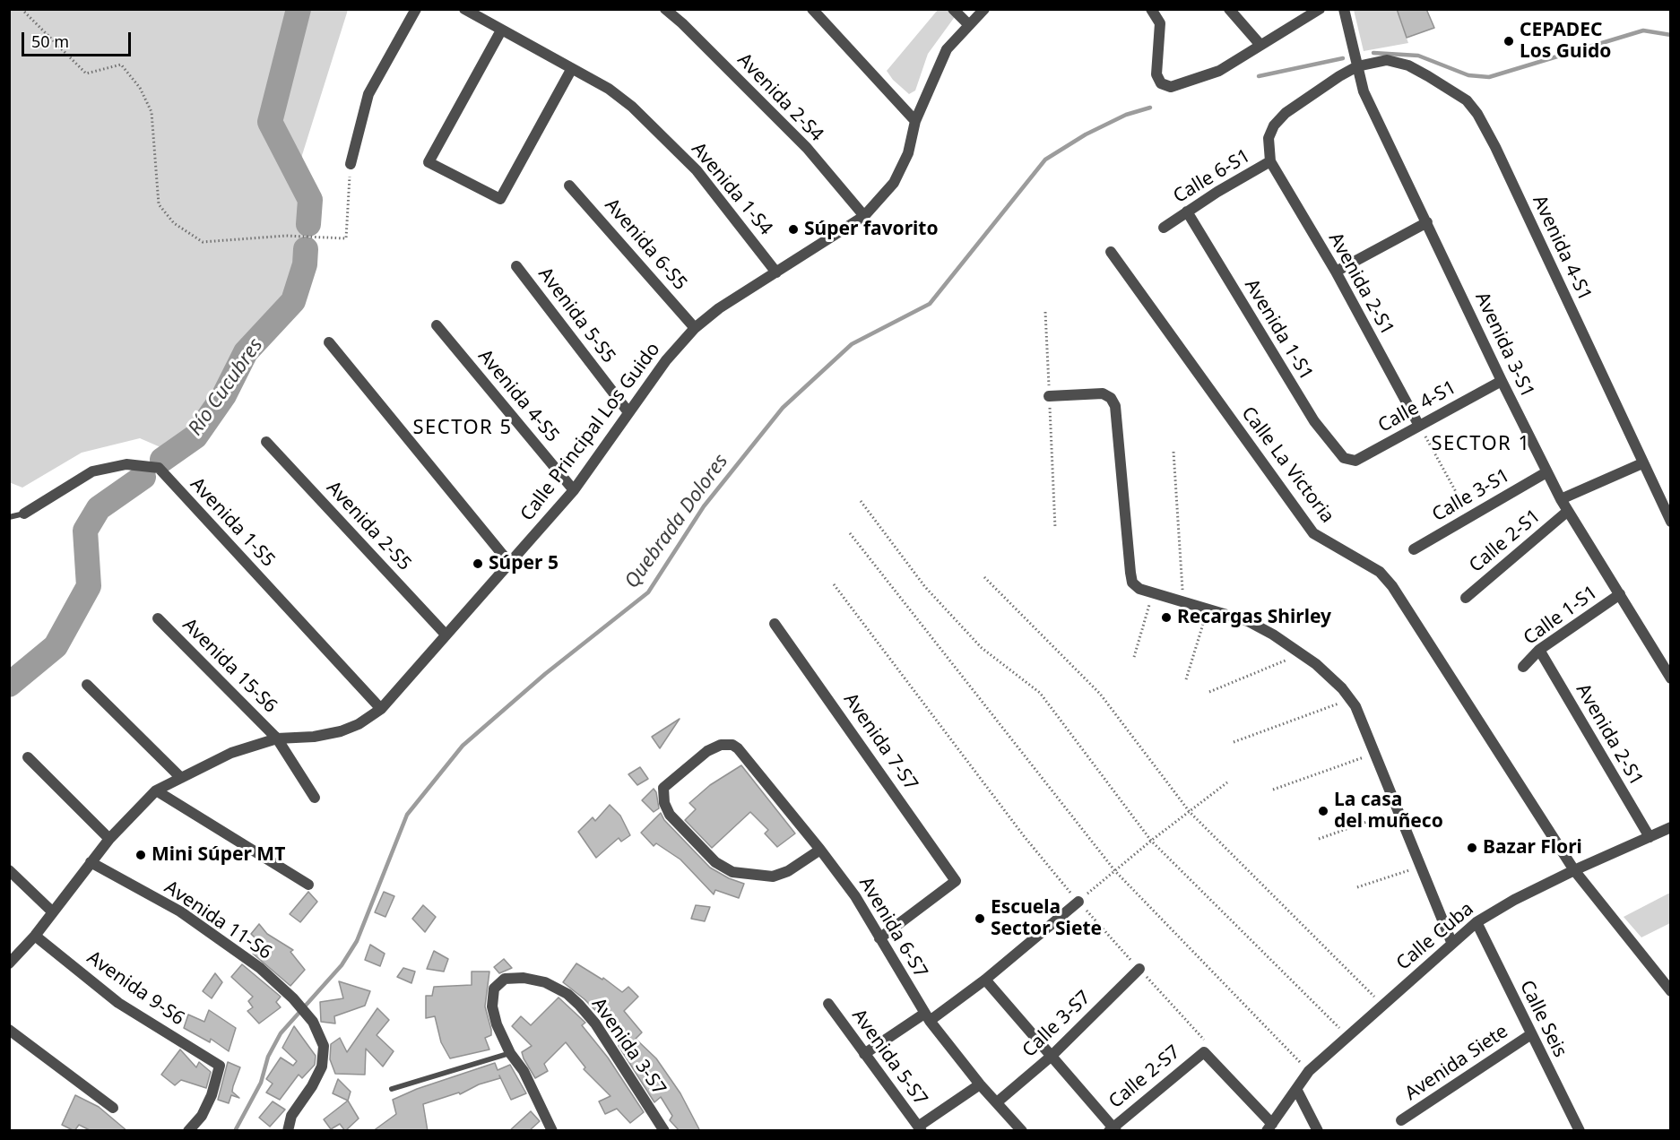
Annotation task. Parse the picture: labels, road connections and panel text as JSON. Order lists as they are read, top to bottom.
{
  "streets": {
    "street": [
      "Avenida 2-S4",
      "Calle 6-S1",
      "Avenida 1-S4",
      "Avenida 6-S5",
      "Avenida 4-S1",
      "Avenida 2-S1",
      "Avenida 5-S5",
      "Avenida 1-S1",
      "Avenida 3-S1",
      "Avenida 4-S5",
      "Calle 4-S1",
      "Calle Principal Los Guido",
      "Calle La Victoria",
      "Calle 3-S1",
      "Avenida 1-S5",
      "Avenida 2-S5",
      "Calle 2-S1",
      "Calle 1-S1",
      "Avenida 15-S6",
      "Avenida 7-S7",
      "Avenida 11-S6",
      "Avenida 6-S7",
      "Calle Cuba",
      "Avenida 9-S6",
      "Calle Seis",
      "Calle 3-S7",
      "Avenida 3-S7",
      "Avenida 5-S7",
      "Avenida Siete",
      "Calle 2-S7"
    ]
  },
  "crossings": [
    ["Avenida 2-S4", "Calle Principal Los Guido"],
    ["Calle 6-S1", "Avenida 4-S1"],
    ["Calle 6-S1", "Avenida 2-S1"],
    ["Calle 6-S1", "Avenida 1-S1"],
    ["Calle 6-S1", "Avenida 3-S1"],
    ["Avenida 1-S4", "Calle Principal Los Guido"],
    ["Avenida 6-S5", "Calle Principal Los Guido"],
    ["Avenida 4-S1", "Avenida 3-S1"],
    ["Avenida 4-S1", "Calle 2-S1"],
    ["Avenida 2-S1", "Calle 4-S1"],
    ["Avenida 2-S1", "Calle 1-S1"],
    ["Avenida 2-S1", "Calle Cuba"],
    ["Avenida 5-S5", "Calle Principal Los Guido"],
    ["Avenida 1-S1", "Calle 4-S1"],
    ["Avenida 3-S1", "Calle 4-S1"],
    ["Avenida 3-S1", "Calle 3-S1"],
    ["Avenida 3-S1", "Calle 2-S1"],
    ["Avenida 3-S1", "Calle 1-S1"],
    ["Avenida 4-S5", "Calle Principal Los Guido"],
    ["Calle Principal Los Guido", "Avenida 1-S5"],
    ["Calle Principal Los Guido", "Avenida 2-S5"],
    ["Calle Principal Los Guido", "Avenida 15-S6"],
    ["Calle Principal Los Guido", "Avenida 11-S6"],
    ["Calle Principal Los Guido", "Avenida 9-S6"],
    ["Calle La Victoria", "Calle Cuba"],
    ["Avenida 7-S7", "Avenida 6-S7"],
    ["Avenida 6-S7", "Calle 3-S7"],
    ["Calle Cuba", "Calle Seis"],
    ["Calle Cuba", "Calle 2-S7"],
    ["Calle Seis", "Avenida Siete"]
  ],
  "districts": ["SECTOR 5", "SECTOR 1"],
  "water": ["Río Cucubres", "Quebrada Dolores"],
  "places": [
    "CEPADEC Los Guido",
    "Súper favorito",
    "Súper 5",
    "Recargas Shirley",
    "La casa del muñeco",
    "Bazar Flori",
    "Mini Súper MT",
    "Escuela Sector Siete"
  ],
  "scale_bar": "50 m"
}
